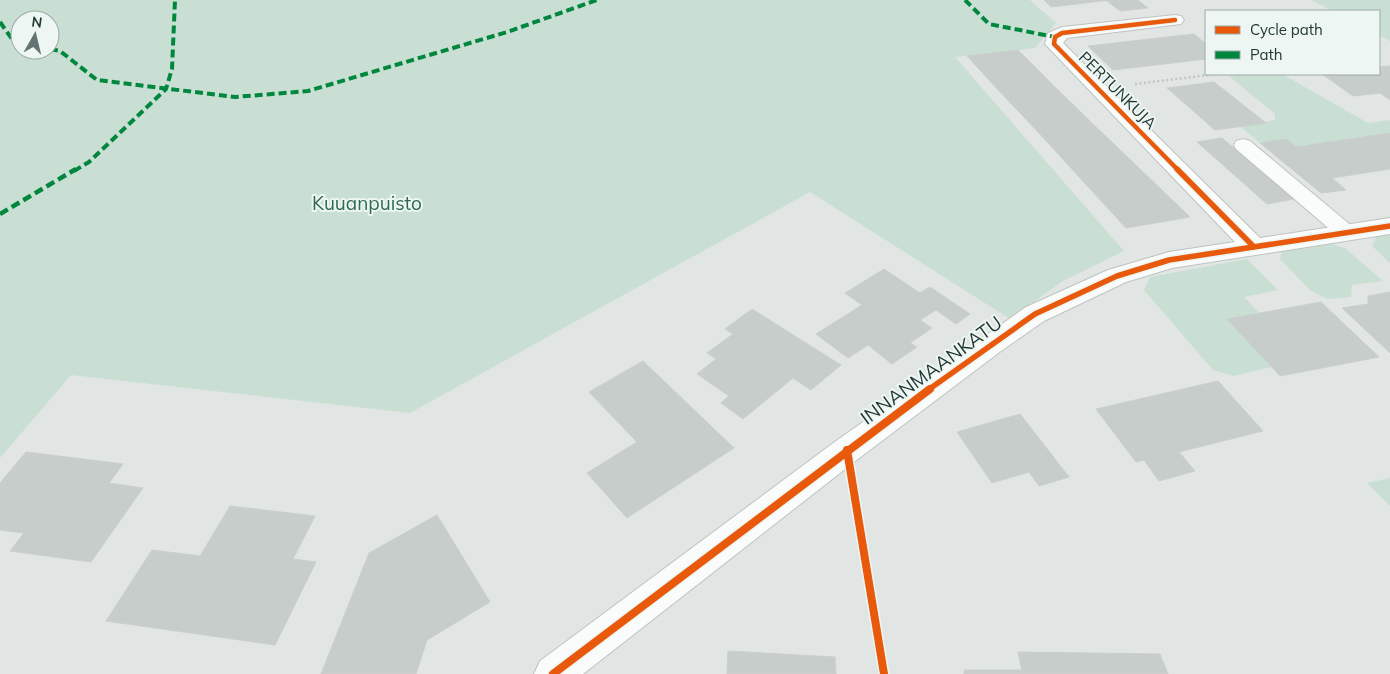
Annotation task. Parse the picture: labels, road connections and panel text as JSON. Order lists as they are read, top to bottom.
{
  "streets": {
    "street": ["PERTUNKUJA", "INNANMAANKATU"]
  },
  "crossings": [
    ["PERTUNKUJA", "INNANMAANKATU"]
  ],
  "parks": ["Kuuanpuisto"],
  "legend": ["Cycle path", "Path"],
  "north": "top"
}
